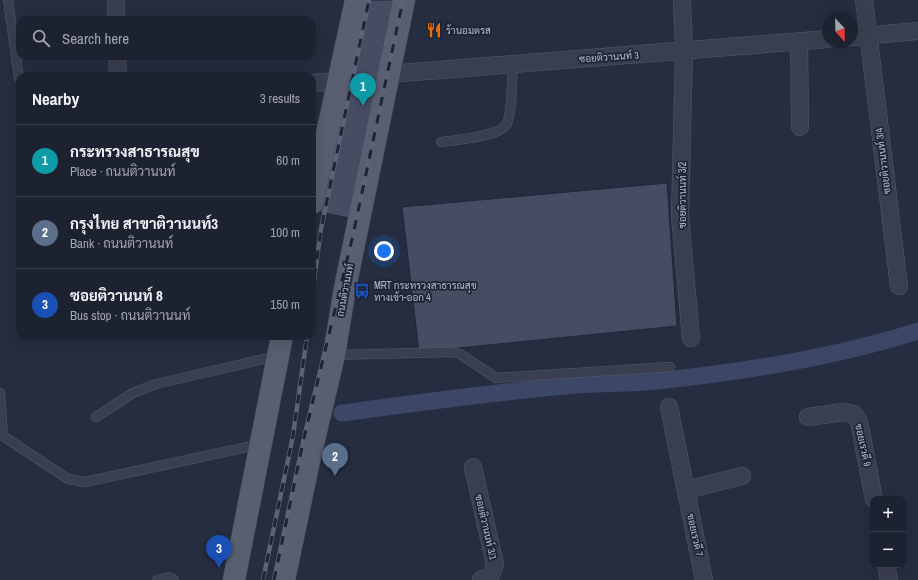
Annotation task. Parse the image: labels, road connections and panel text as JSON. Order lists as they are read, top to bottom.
{
  "streets": {
    "main road": ["ถนนติวานนท์"],
    "street": [
      "ซอยติวานนท์ 3",
      "ซอยติวานนท์ 3/4",
      "ซอยติวานนท์ 3/2",
      "ซอยเรวดี 9",
      "ซอยติวานนท์ 3/1",
      "ซอยเรวดี 7"
    ]
  },
  "crossings": [
    ["ซอยติวานนท์ 3", "ซอยติวานนท์ 3/2"],
    ["ซอยติวานนท์ 3", "ถนนติวานนท์"]
  ],
  "places": {
    "restaurant": ["ร้านอมตรส"],
    "bus stop": ["MRT กระทรวงสาธารณสุข ทางเข้า-ออก 4"]
  },
  "north": "bottom",
  "page": {
    "search": "Search here",
    "heading": ["Nearby", "3 results"],
    "pins": ["1", "2", "3"],
    "list": [
      {
        "mark": "1",
        "name": "กระทรวงสาธารณสุข",
        "note": "Place · ถนนติวานนท์",
        "value": "60 m"
      },
      {
        "mark": "2",
        "name": "กรุงไทย สาขาติวานนท์3",
        "note": "Bank · ถนนติวานนท์",
        "value": "100 m"
      },
      {
        "mark": "3",
        "name": "ซอยติวานนท์ 8",
        "note": "Bus stop · ถนนติวานนท์",
        "value": "150 m"
      }
    ],
    "map_buttons": ["+", "−"]
  }
}
